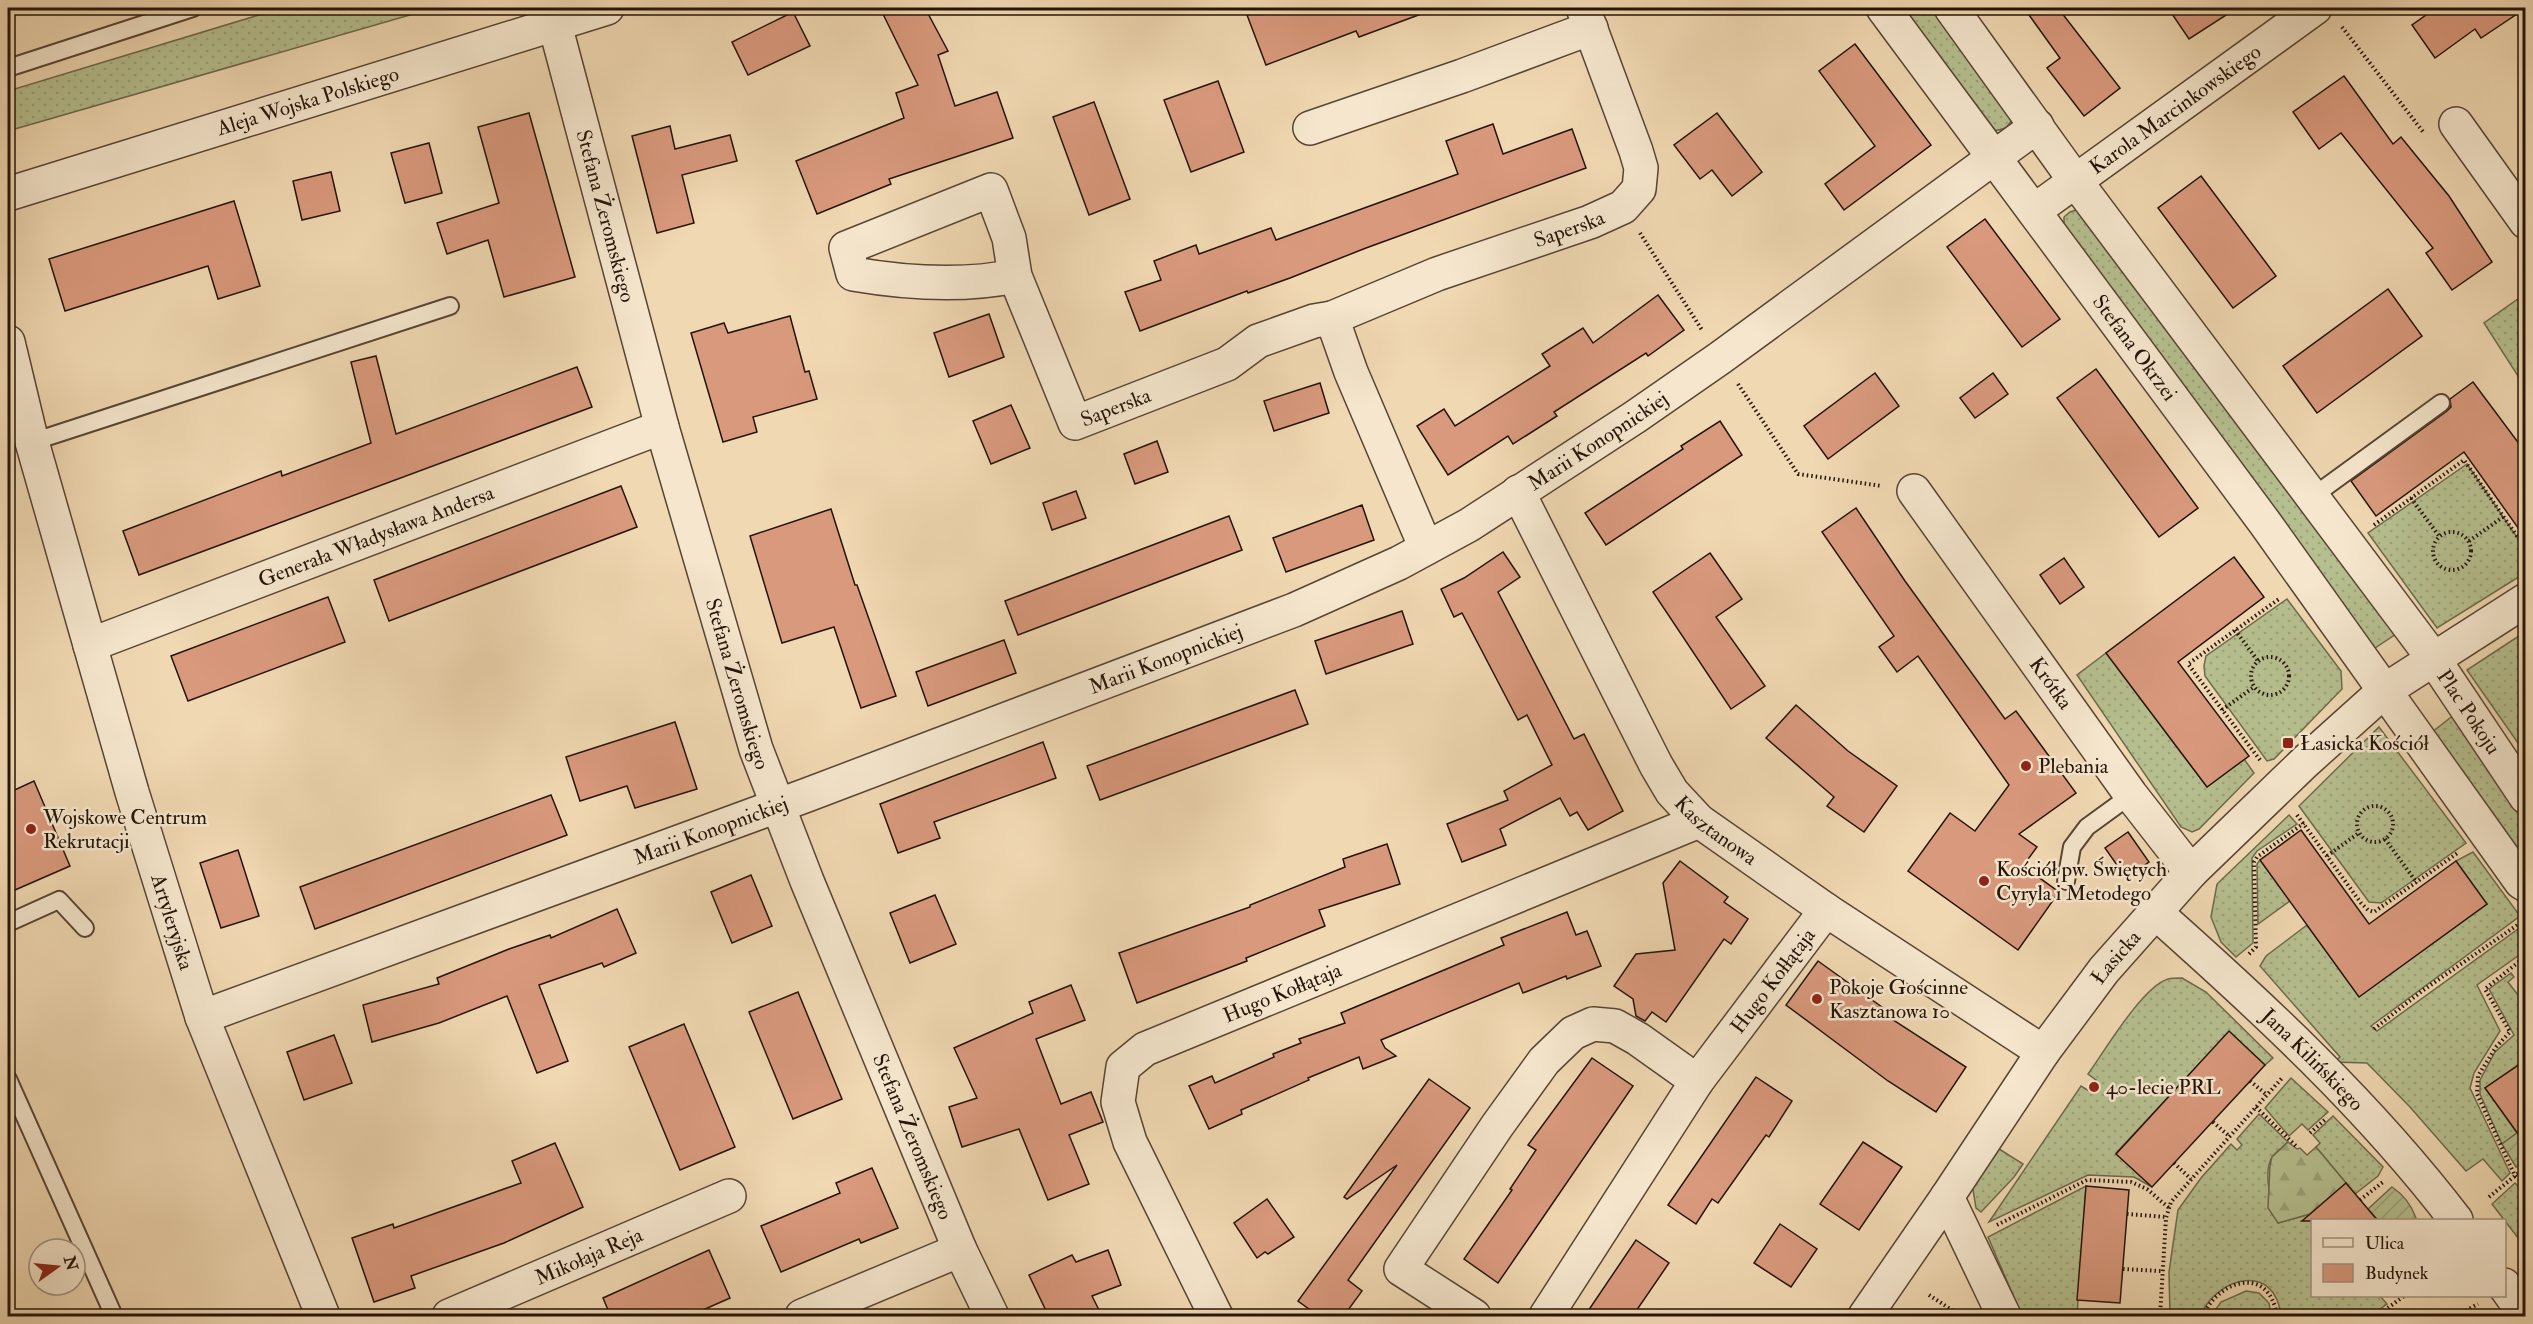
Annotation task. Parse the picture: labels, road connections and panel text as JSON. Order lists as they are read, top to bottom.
{
  "streets": {
    "street": [
      "Aleja Wojska Polskiego",
      "Karola Marcinkowskiego",
      "Stefana Żeromskiego",
      "Saperska",
      "Stefana Okrzei",
      "Marii Konopnickiej",
      "Generała Władysława Andersa",
      "Krótka",
      "Plac Pokoju",
      "Kasztanowa",
      "Artyleryjska",
      "Łasicka",
      "Hugo Kołłątaja",
      "Jana Kilińskiego",
      "Mikołaja Reja"
    ]
  },
  "crossings": [
    ["Aleja Wojska Polskiego", "Stefana Żeromskiego"],
    ["Karola Marcinkowskiego", "Stefana Okrzei"],
    ["Stefana Żeromskiego", "Marii Konopnickiej"],
    ["Stefana Żeromskiego", "Generała Władysława Andersa"],
    ["Stefana Okrzei", "Marii Konopnickiej"],
    ["Stefana Okrzei", "Łasicka"],
    ["Marii Konopnickiej", "Kasztanowa"],
    ["Marii Konopnickiej", "Artyleryjska"],
    ["Generała Władysława Andersa", "Artyleryjska"],
    ["Krótka", "Łasicka"],
    ["Plac Pokoju", "Łasicka"],
    ["Kasztanowa", "Łasicka"],
    ["Kasztanowa", "Hugo Kołłątaja"],
    ["Łasicka", "Jana Kilińskiego"]
  ],
  "places": {
    "transit": ["Łasicka Kościół"],
    "other": [
      "Plebania",
      "Wojskowe Centrum Rekrutacji",
      "Kościół pw. Świętych Cyryla i Metodego",
      "Pokoje Gościnne Kasztanowa 10",
      "40-lecie PRL"
    ]
  },
  "legend": ["Ulica", "Budynek"],
  "north": "right"
}
